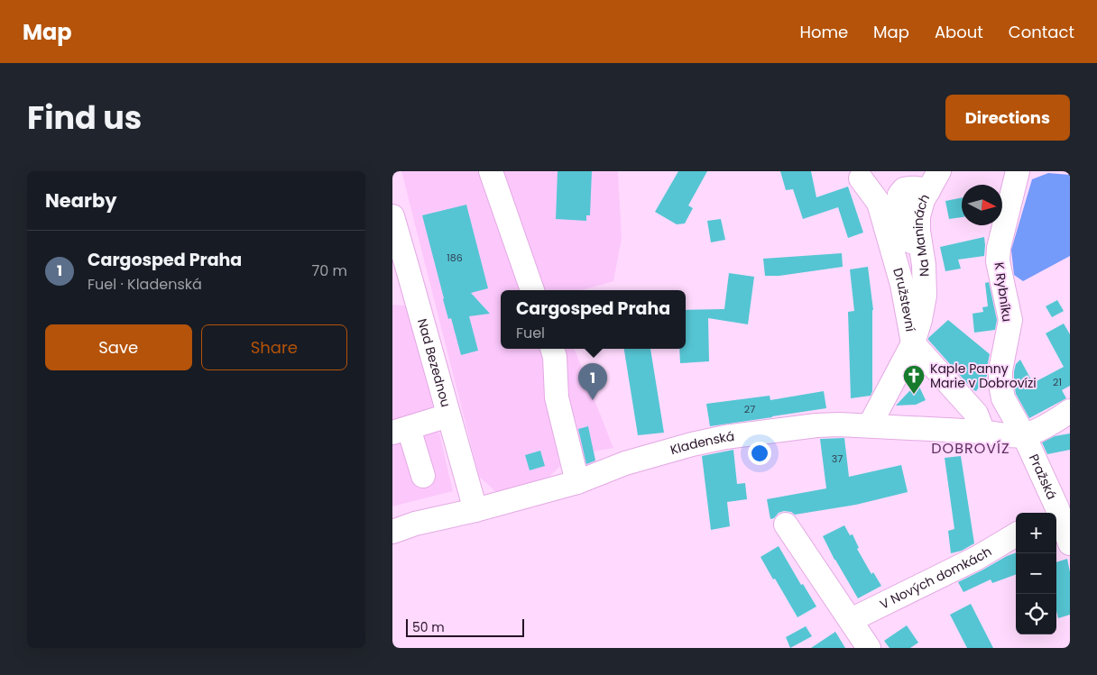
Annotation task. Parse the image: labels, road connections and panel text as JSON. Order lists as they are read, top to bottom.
{
  "streets": {
    "street": [
      "Na Maninách",
      "K Rybníku",
      "Družstevní",
      "Nad Bezednou",
      "Kladenská",
      "Pražská",
      "V Nových domkách"
    ]
  },
  "crossings": [
    ["Na Maninách", "Družstevní"],
    ["Na Maninách", "Kladenská"],
    ["K Rybníku", "Kladenská"],
    ["K Rybníku", "Pražská"],
    ["Družstevní", "Kladenská"],
    ["Nad Bezednou", "Kladenská"],
    ["Kladenská", "Pražská"]
  ],
  "districts": ["DOBROVÍZ"],
  "places": {
    "church": ["Kaple Panny Marie v Dobrovízi"]
  },
  "house_numbers": [
    "186",
    "21",
    "27",
    "37"
  ],
  "scale_bar": "50 m",
  "north": "right",
  "page": {
    "header": "Map",
    "nav": [
      "Home",
      "Map",
      "About",
      "Contact"
    ],
    "title": "Find us",
    "buttons": [
      "Directions",
      ["Save", "Share"]
    ],
    "heading": "Nearby",
    "list": [
      {
        "mark": "1",
        "name": "Cargosped Praha",
        "note": "Fuel · Kladenská",
        "value": "70 m"
      }
    ],
    "popup": ["Cargosped Praha", "Fuel"],
    "pins": "1",
    "map_buttons": ["+", "−"],
    "scale": "50 m"
  }
}
